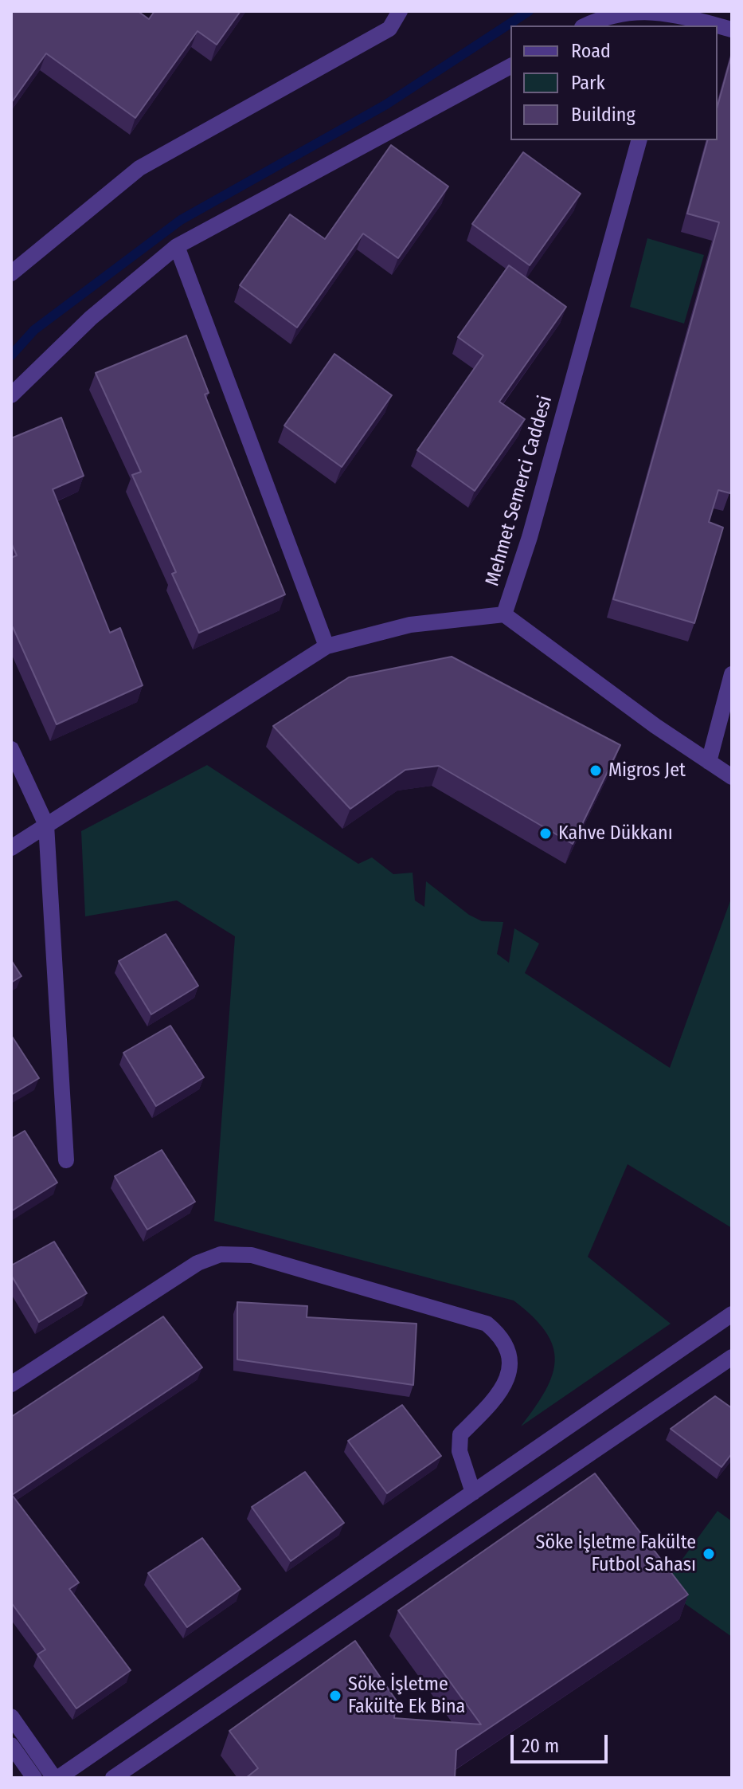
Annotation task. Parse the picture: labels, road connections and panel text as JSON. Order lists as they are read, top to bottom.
{
  "streets": {
    "street": ["Mehmet Semerci Caddesi"]
  },
  "places": [
    "Migros Jet",
    "Kahve Dükkanı",
    "Söke İşletme Fakülte Futbol Sahası",
    "Söke İşletme Fakülte Ek Bina"
  ],
  "legend": ["Road", "Park", "Building"],
  "scale_bar": "20 m"
}
